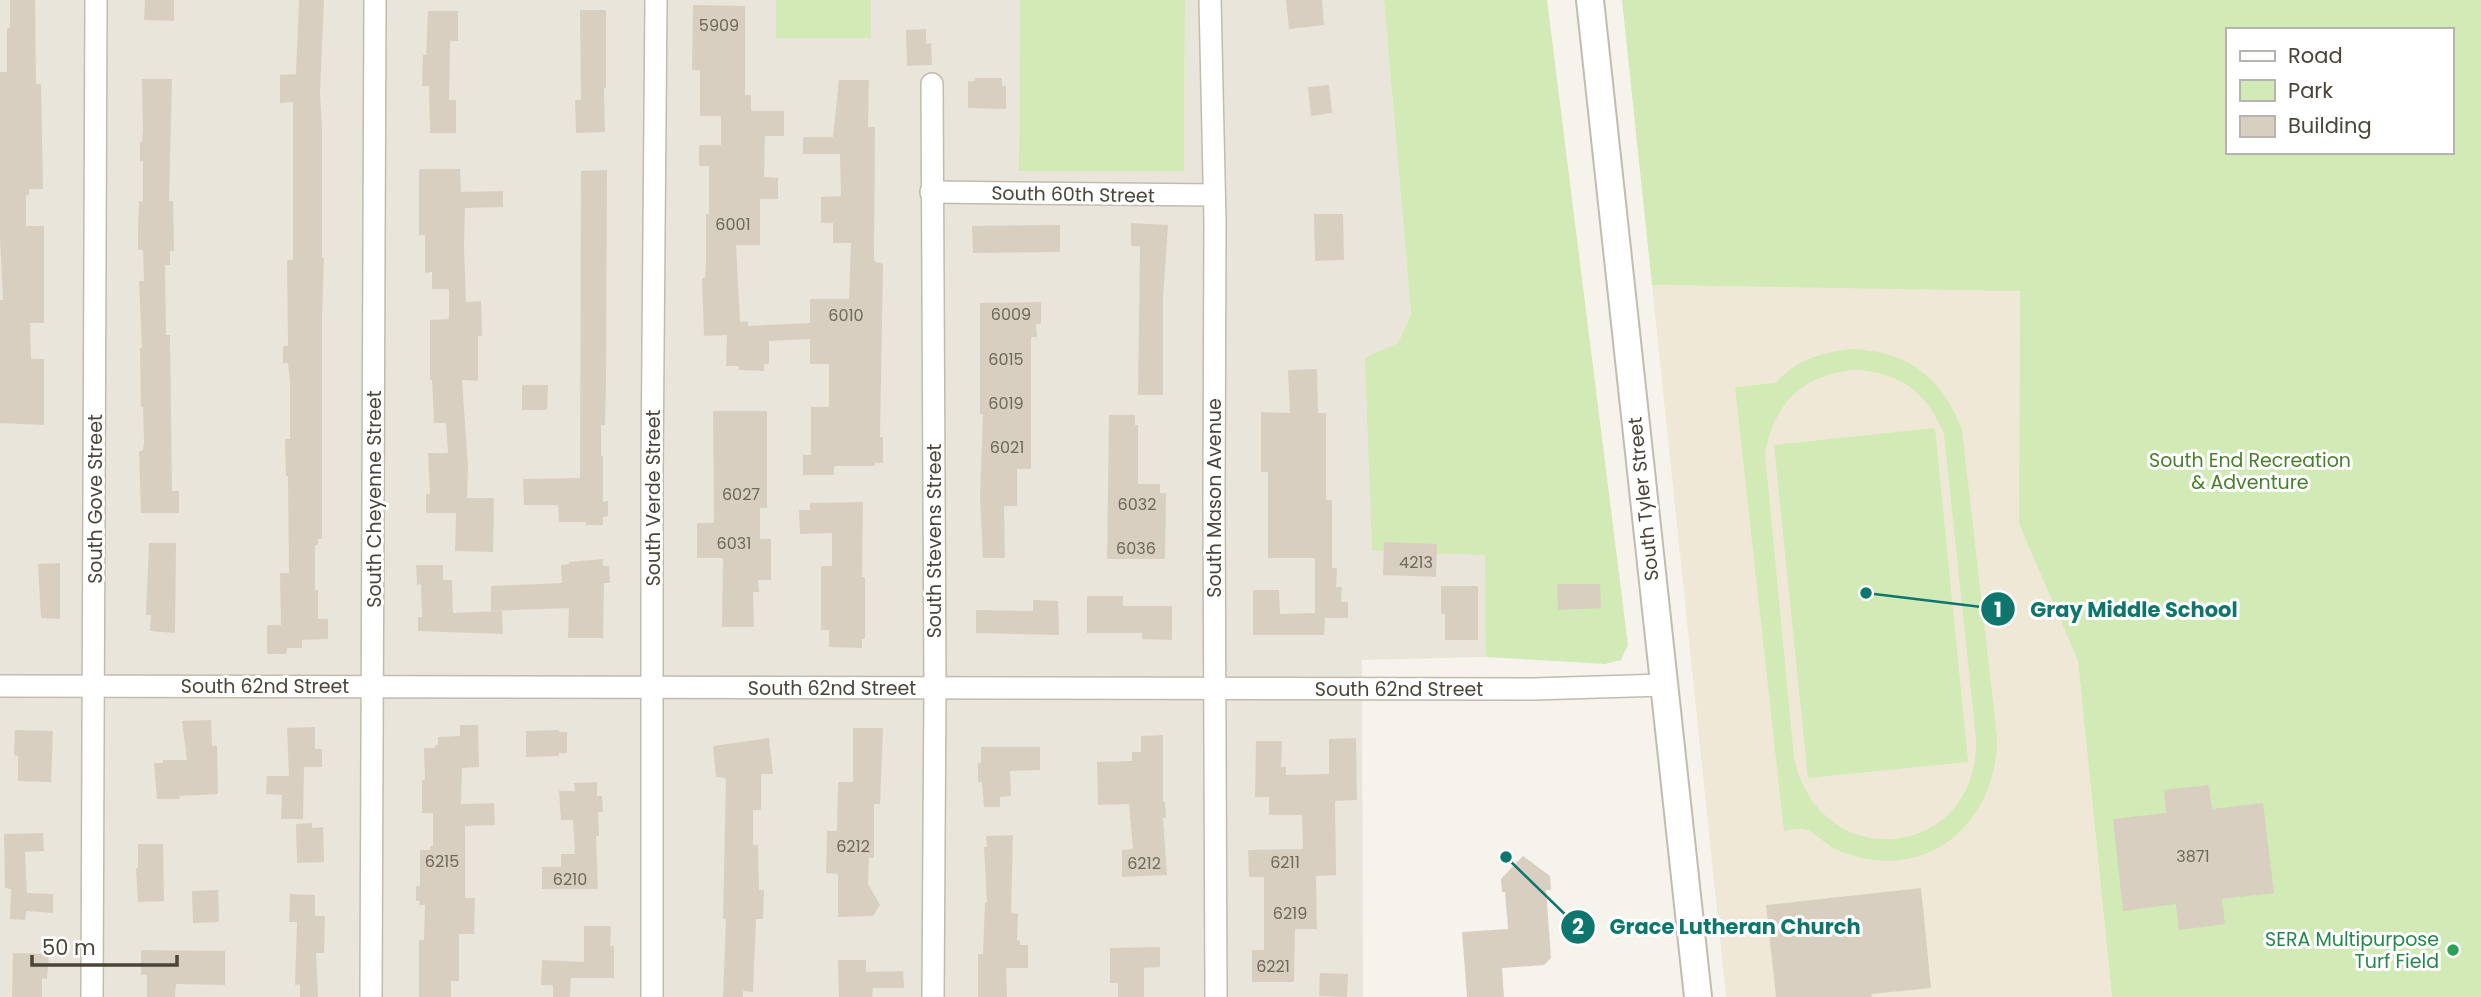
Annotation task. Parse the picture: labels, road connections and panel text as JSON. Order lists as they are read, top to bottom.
{
  "streets": {
    "street": [
      "South 60th Street",
      "South Verde Street",
      "South Mason Avenue",
      "South Gove Street",
      "South Cheyenne Street",
      "South Tyler Street",
      "South Stevens Street",
      "South 62nd Street"
    ]
  },
  "crossings": [
    ["South 60th Street", "South Mason Avenue"],
    ["South 60th Street", "South Stevens Street"],
    ["South Verde Street", "South 62nd Street"],
    ["South Mason Avenue", "South 62nd Street"],
    ["South Gove Street", "South 62nd Street"],
    ["South Cheyenne Street", "South 62nd Street"],
    ["South Tyler Street", "South 62nd Street"],
    ["South Stevens Street", "South 62nd Street"]
  ],
  "parks": ["South End Recreation & Adventure"],
  "places": ["Gray Middle School", "Grace Lutheran Church", "SERA Multipurpose Turf Field"],
  "house_numbers": [
    "5909",
    "6001",
    "6009",
    "6010",
    "6015",
    "6019",
    "6021",
    "6027",
    "6032",
    "6031",
    "6036",
    "4213",
    "6212",
    "3871",
    "6215",
    "6211",
    "6212",
    "6210",
    "6219",
    "6221"
  ],
  "legend": ["Road", "Park", "Building"],
  "scale_bar": "50 m"
}
